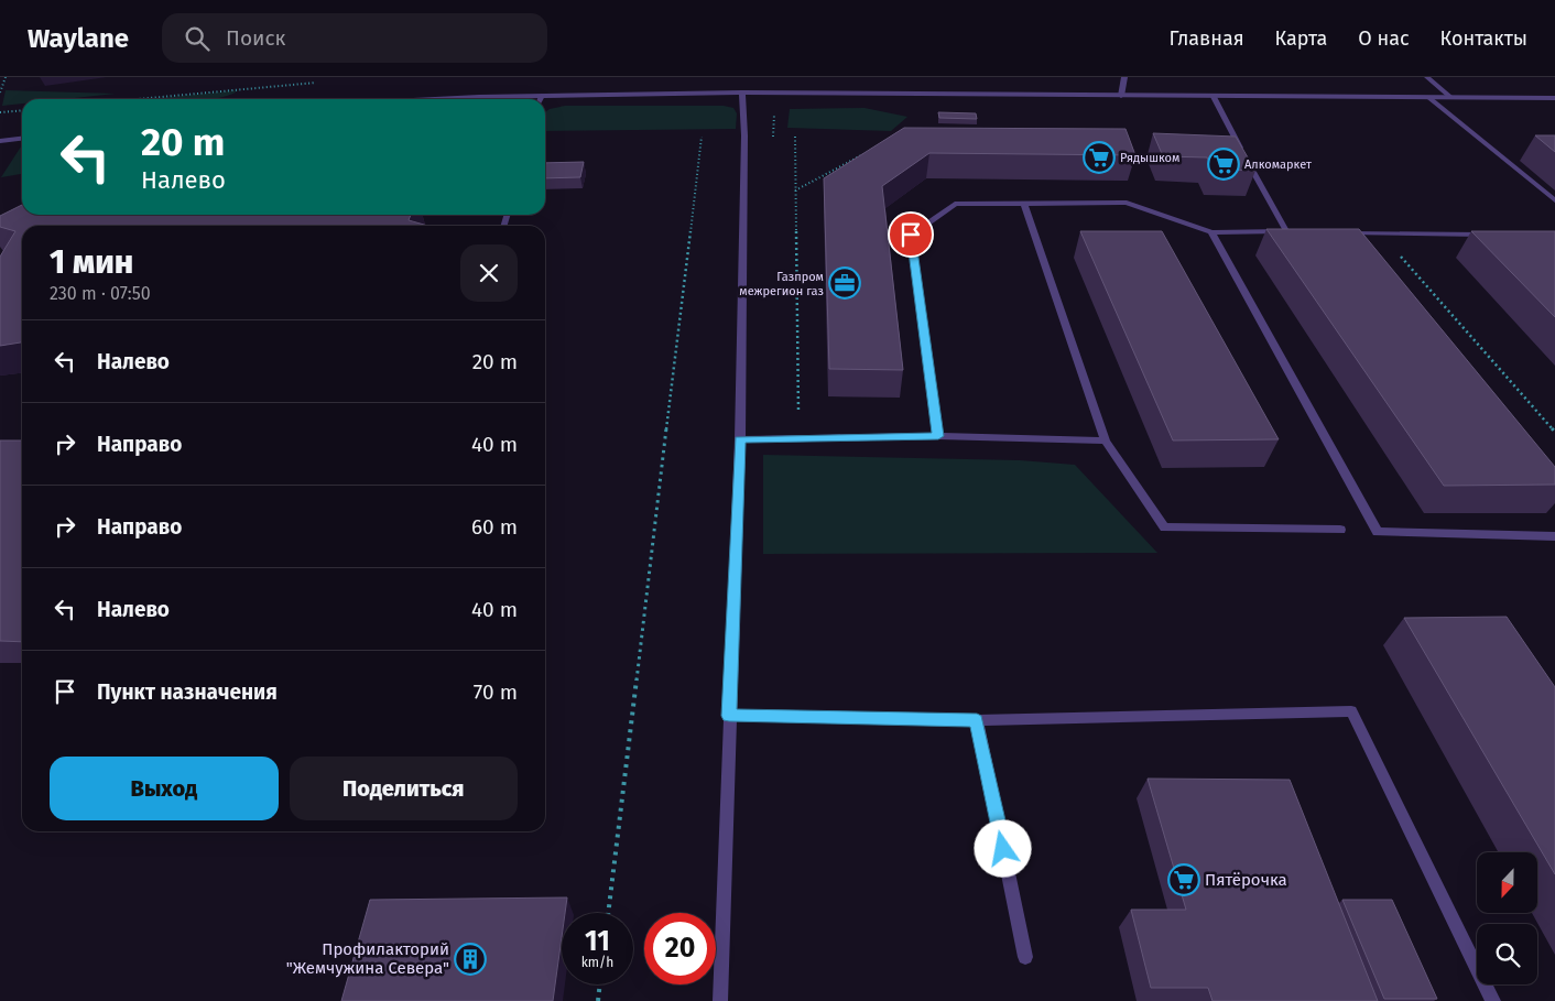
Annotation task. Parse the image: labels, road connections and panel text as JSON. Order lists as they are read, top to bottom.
{
  "places": {
    "supermarket": ["Рядышком", "Алкомаркет", "Пятёрочка"],
    "office": ["Газпром межрегион газ"],
    "building": ["Профилакторий \"Жемчужина Севера\""]
  },
  "north": "bottom",
  "page": {
    "header": "Waylane",
    "search": "Поиск",
    "nav": [
      "Главная",
      "Карта",
      "О нас",
      "Контакты"
    ],
    "turn": ["20 m", "Налево"],
    "heading": ["1 мин", "230 m · 07:50"],
    "list": [
      {
        "name": "Налево",
        "value": "20 m"
      },
      {
        "name": "Направо",
        "value": "40 m"
      },
      {
        "name": "Направо",
        "value": "60 m"
      },
      {
        "name": "Налево",
        "value": "40 m"
      },
      {
        "name": "Пункт назначения",
        "value": "70 m"
      }
    ],
    "buttons": ["Выход", "Поделиться"],
    "speed": "11 km/h",
    "limit": "20"
  }
}
